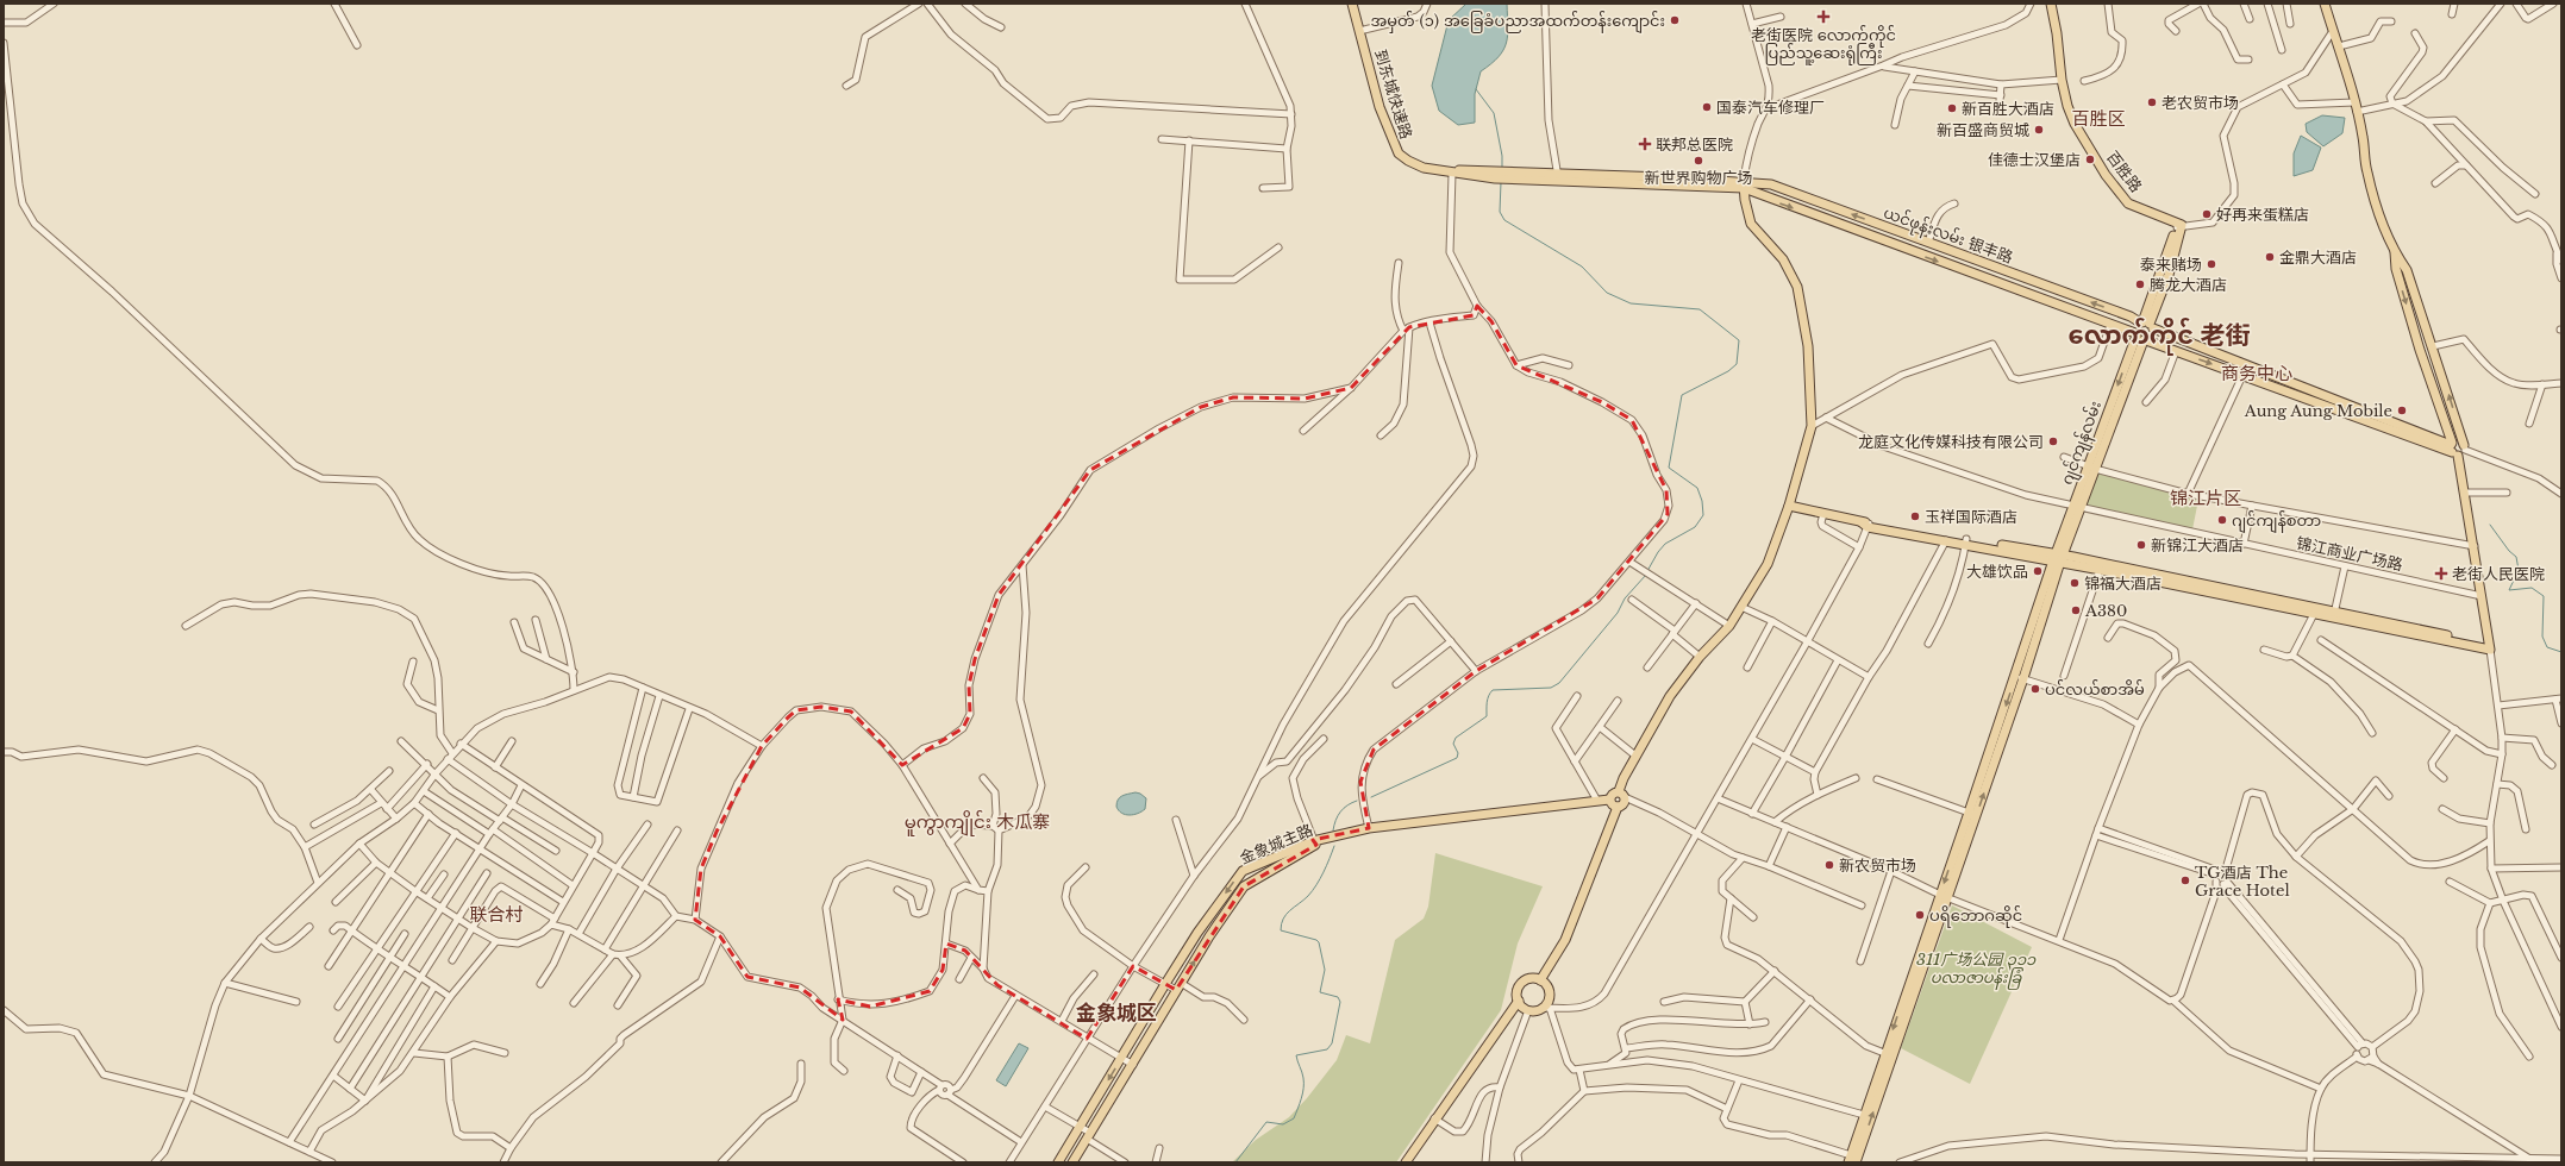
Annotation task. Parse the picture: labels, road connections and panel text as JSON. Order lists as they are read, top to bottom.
{
  "streets": {
    "main road": [
      "到东城快速路",
      "百胜路",
      "ယင်ဖုန်းလမ်း 银丰路",
      "ဂျင်ကျန်လမ်း",
      "金象城主路"
    ],
    "street": ["锦江商业广场路"]
  },
  "crossings": [
    ["ယင်ဖုန်းလမ်း 银丰路", "ဂျင်ကျန်လမ်း"],
    ["ဂျင်ကျန်လမ်း", "锦江商业广场路"]
  ],
  "districts": [
    "百胜区",
    "လောက်ကိုင် 老街",
    "商务中心",
    "锦江片区",
    "မူကွာကျိုင်း 木瓜寨",
    "联合村",
    "金象城区"
  ],
  "parks": ["311广场公园 ၃၁၁ ပလာဇာပန်းခြံ"],
  "places": {
    "health": ["老街医院 လောက်ကိုင် ပြည်သူ့ဆေးရုံကြီး", "联邦总医院", "老街人民医院"],
    "other": [
      "အမှတ် (၁) အခြေခံပညာအထက်တန်းကျောင်း",
      "老农贸市场",
      "国泰汽车修理厂",
      "新百胜大酒店",
      "新百盛商贸城",
      "佳德士汉堡店",
      "新世界购物广场",
      "好再来蛋糕店",
      "金鼎大酒店",
      "泰来赌场",
      "腾龙大酒店",
      "Aung Aung Mobile",
      "龙庭文化传媒科技有限公司",
      "玉祥国际酒店",
      "ဂျင်ကျန်စတာ",
      "新锦江大酒店",
      "大雄饮品",
      "锦福大酒店",
      "A380",
      "ပင်လယ်စာအိမ်",
      "新农贸市场",
      "TG酒店 The Grace Hotel",
      "ပရိဘောဂဆိုင်"
    ]
  }
}
